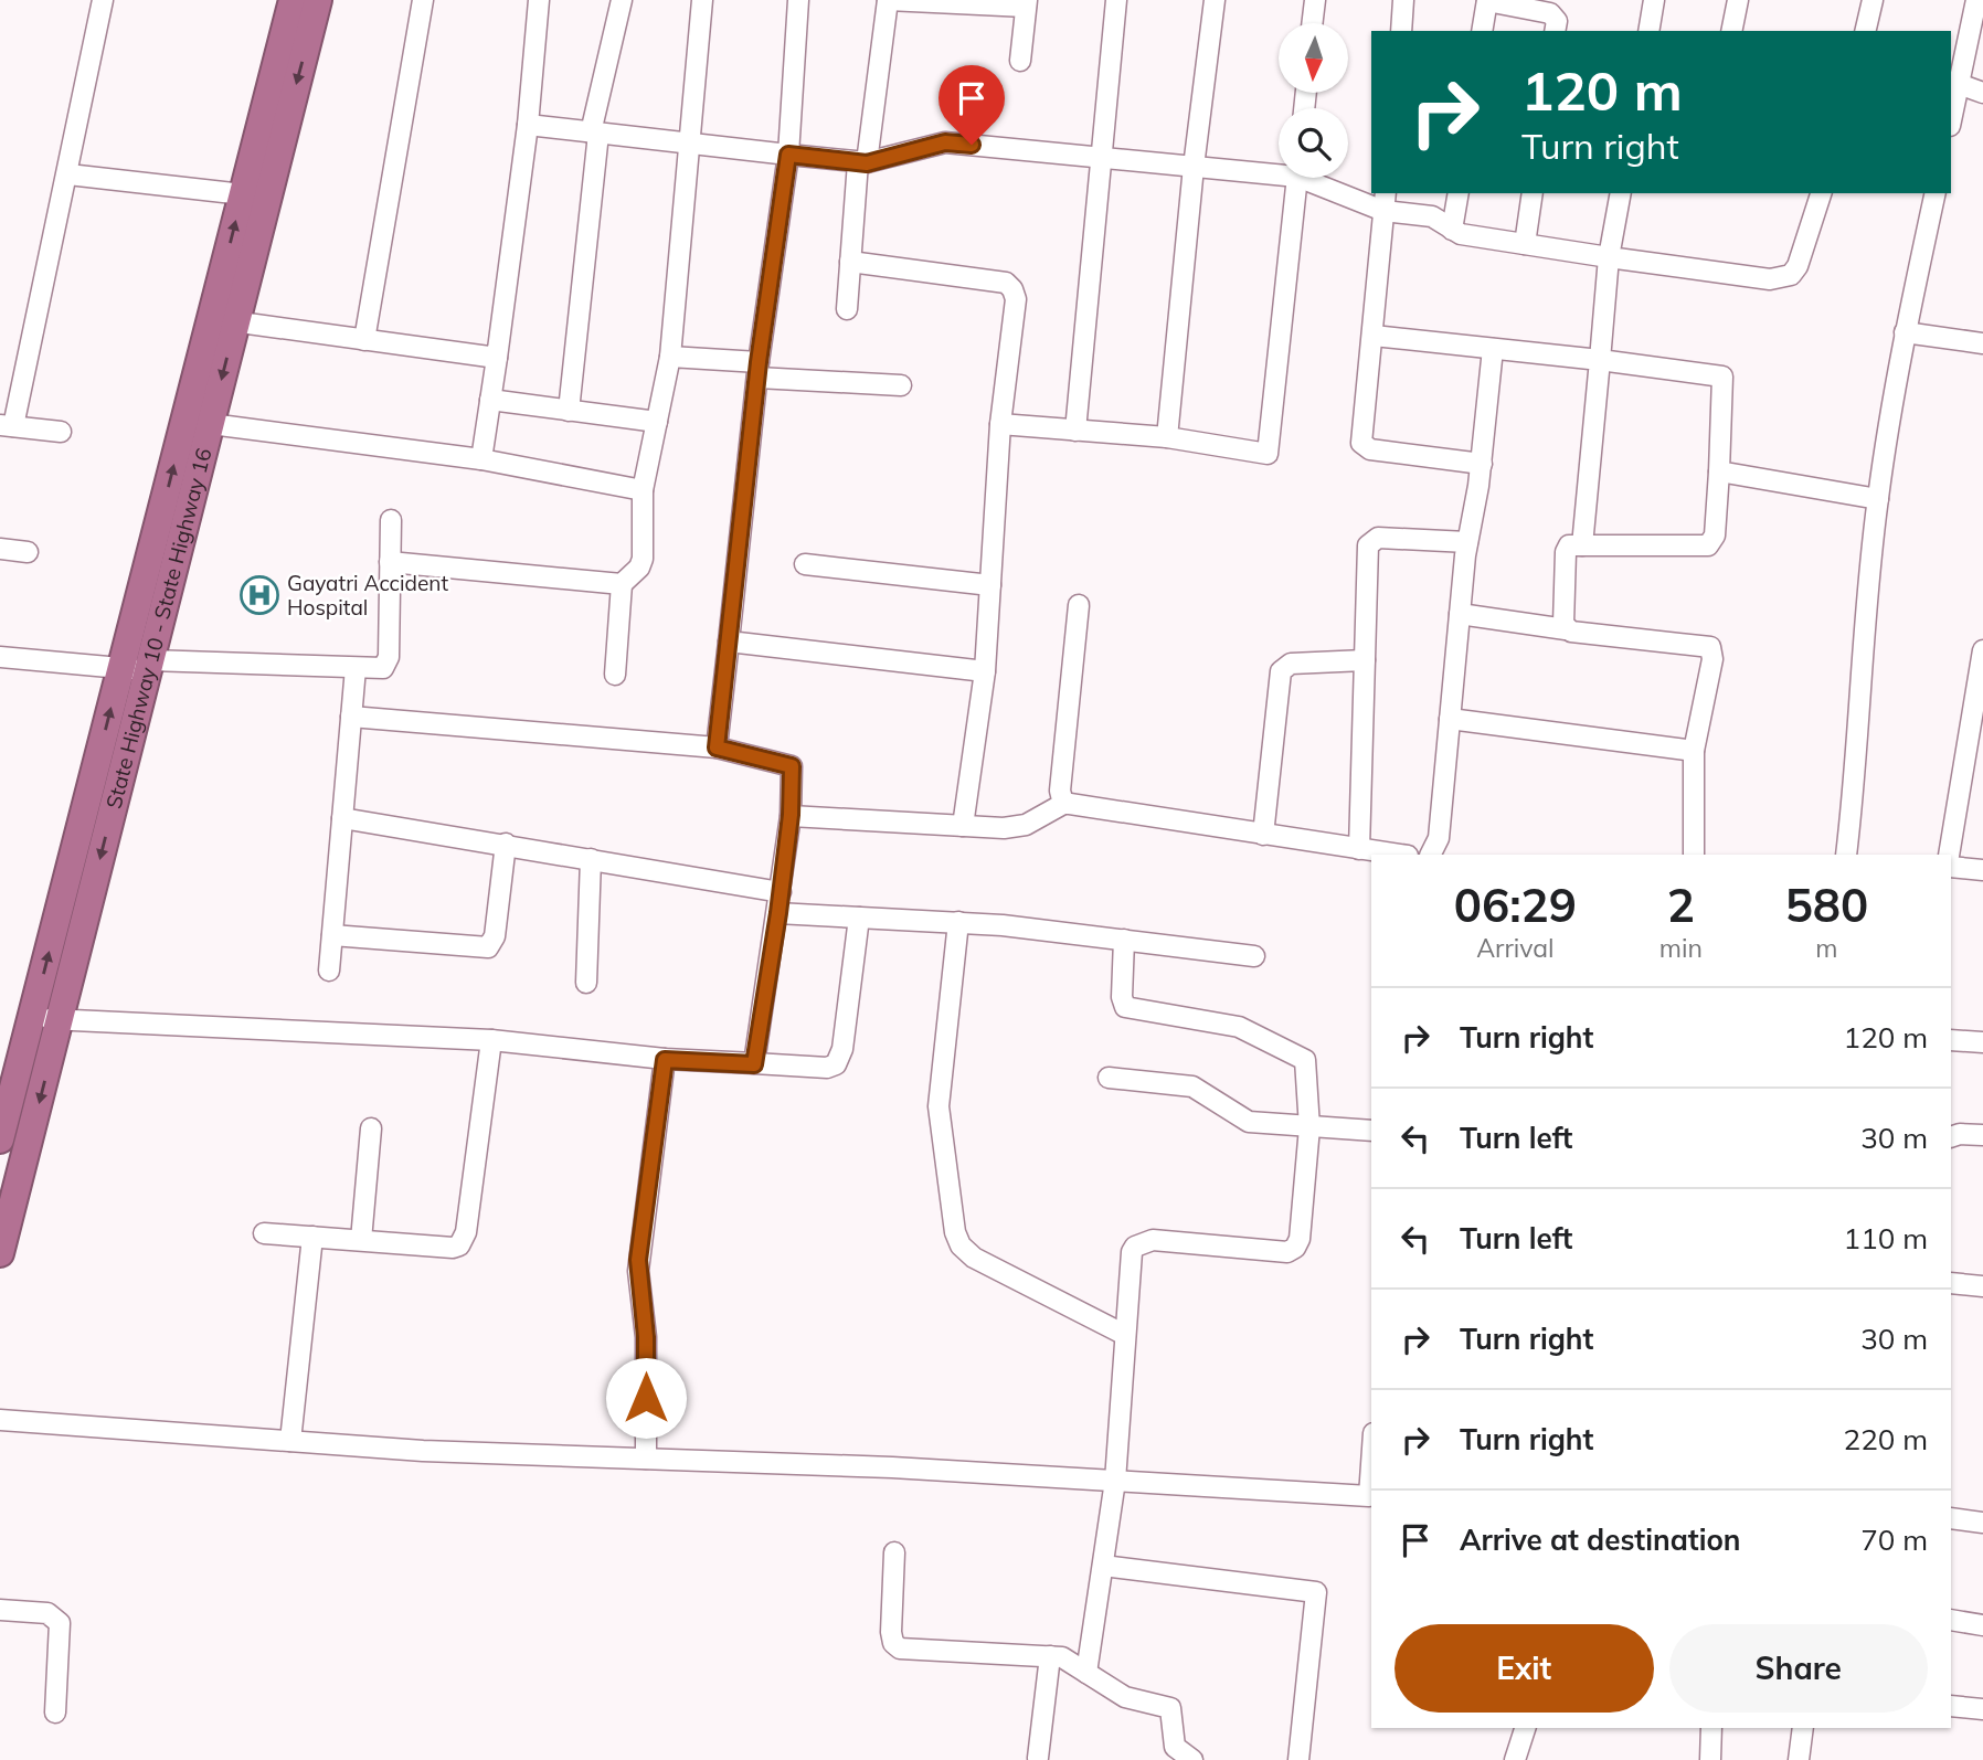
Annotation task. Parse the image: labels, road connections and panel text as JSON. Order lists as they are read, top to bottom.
{
  "streets": {
    "highway": ["State Highway 10 - State Highway 16"]
  },
  "places": {
    "hospital": ["Gayatri Accident Hospital"]
  },
  "north": "bottom",
  "page": {
    "turn": ["120 m", "Turn right"],
    "eta": [
      "06:29",
      "Arrival",
      "2",
      "min",
      "580",
      "m"
    ],
    "list": [
      {
        "name": "Turn right",
        "value": "120 m"
      },
      {
        "name": "Turn left",
        "value": "30 m"
      },
      {
        "name": "Turn left",
        "value": "110 m"
      },
      {
        "name": "Turn right",
        "value": "30 m"
      },
      {
        "name": "Turn right",
        "value": "220 m"
      },
      {
        "name": "Arrive at destination",
        "value": "70 m"
      }
    ],
    "buttons": ["Exit", "Share"]
  }
}
